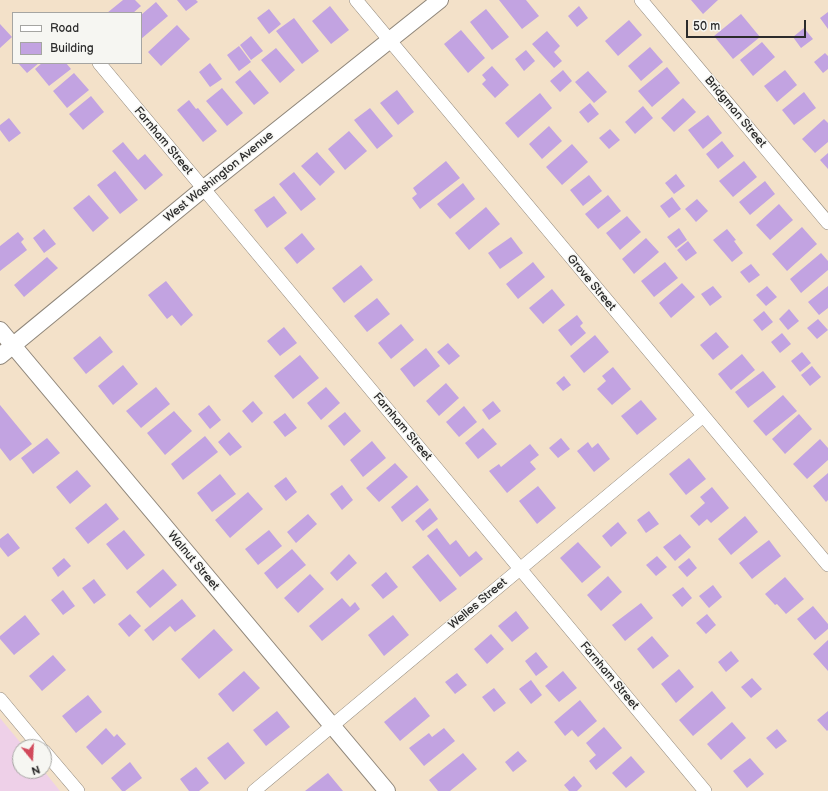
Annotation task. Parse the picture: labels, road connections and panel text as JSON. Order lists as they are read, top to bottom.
{
  "streets": {
    "street": [
      "Bridgman Street",
      "Farnham Street",
      "West Washington Avenue",
      "Grove Street",
      "Walnut Street",
      "Welles Street"
    ]
  },
  "crossings": [
    ["Farnham Street", "West Washington Avenue"],
    ["Farnham Street", "Welles Street"],
    ["West Washington Avenue", "Grove Street"],
    ["West Washington Avenue", "Walnut Street"],
    ["Grove Street", "Welles Street"],
    ["Walnut Street", "Welles Street"]
  ],
  "legend": ["Road", "Building"],
  "scale_bar": "50 m",
  "north": "bottom"
}
